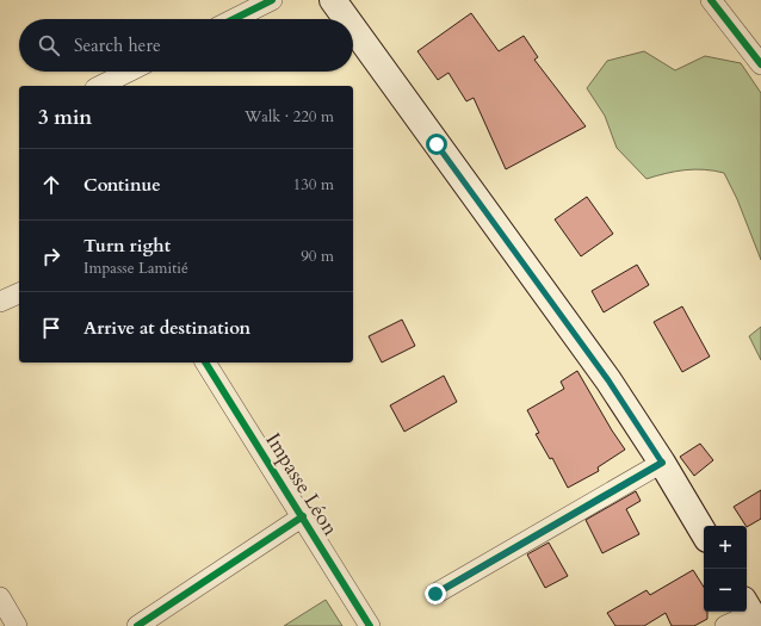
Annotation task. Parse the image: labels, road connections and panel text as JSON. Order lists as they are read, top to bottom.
{
  "streets": {
    "street": ["Impasse Léon"]
  },
  "page": {
    "search": "Search here",
    "heading": ["3 min", "Walk · 220 m"],
    "list": [
      ["Continue", "130 m"],
      ["Turn right", "Impasse Lamitié", "90 m"],
      "Arrive at destination"
    ],
    "map_buttons": ["+", "−"]
  }
}
